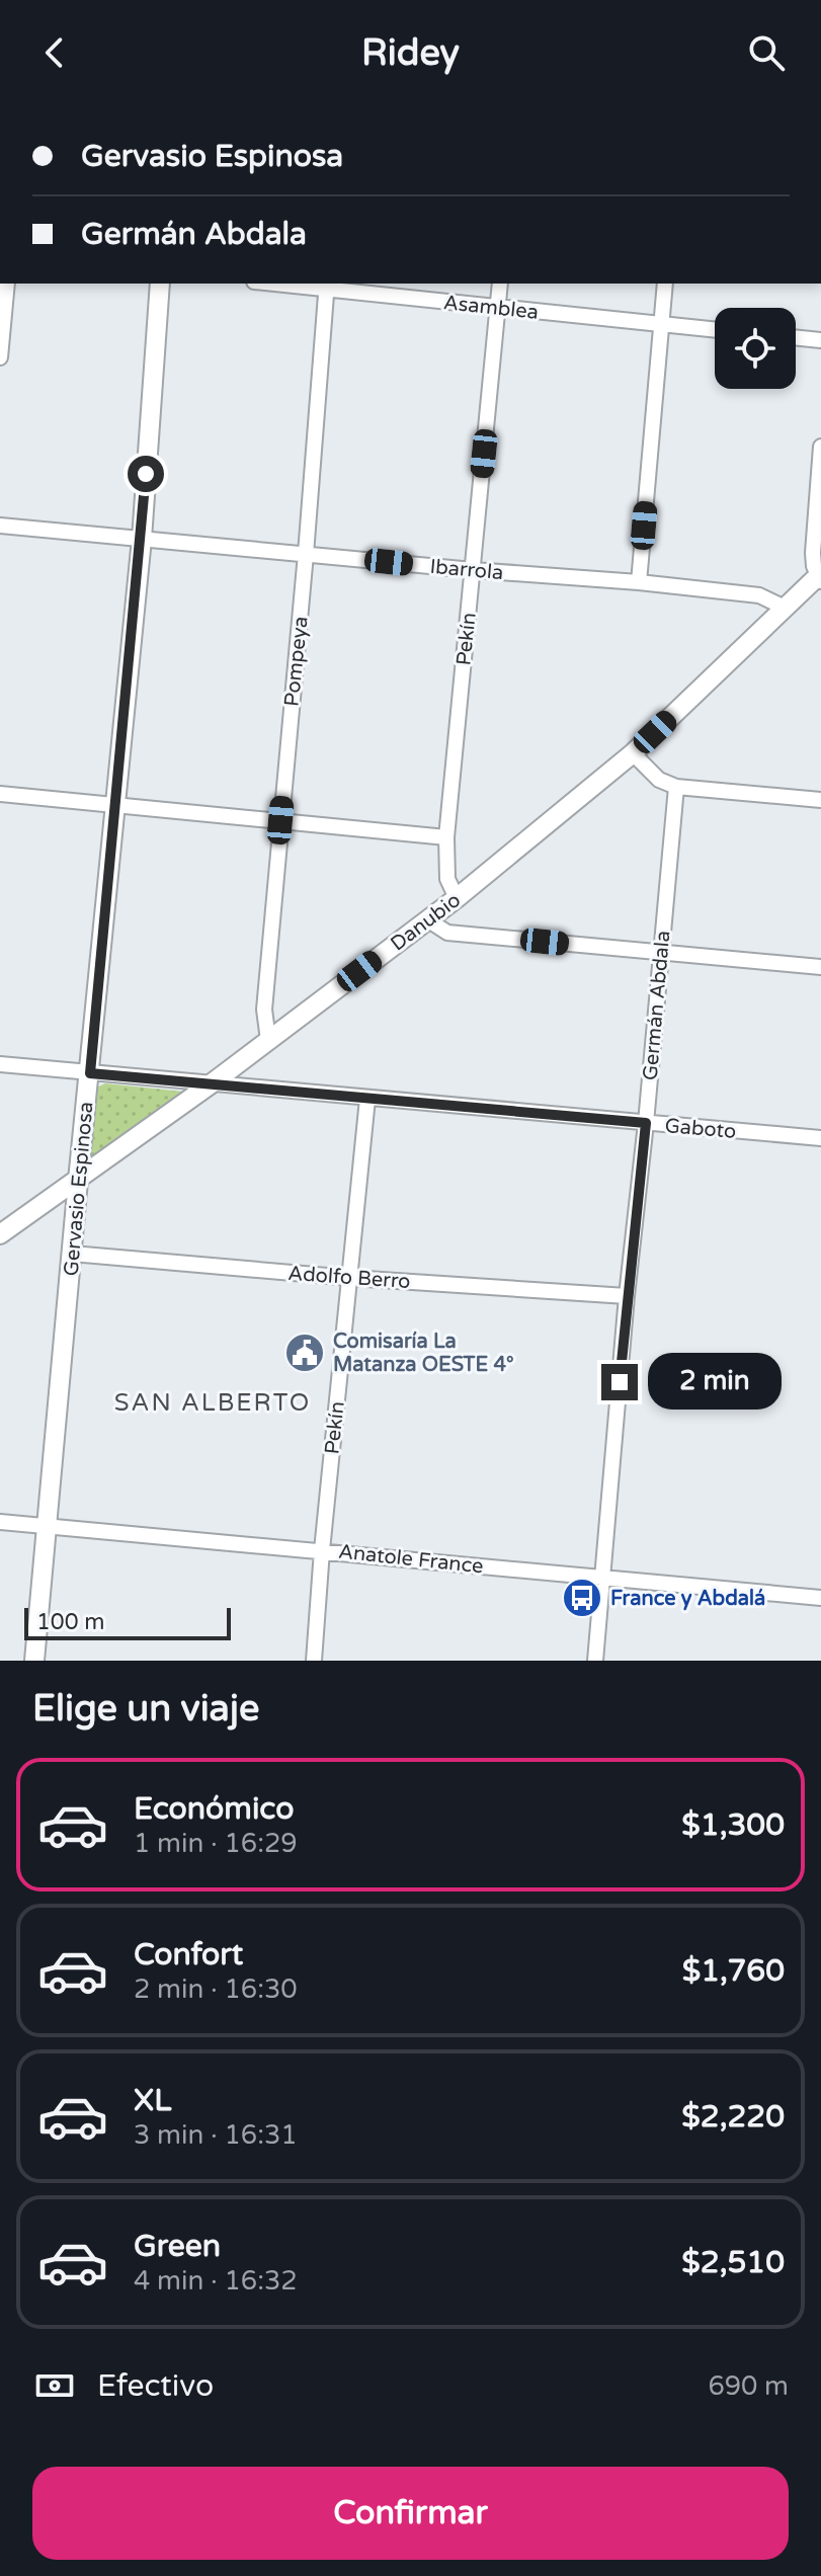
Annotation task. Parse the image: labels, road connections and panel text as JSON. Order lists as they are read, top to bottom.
{
  "streets": {
    "street": [
      "Asamblea",
      "Ibarrola",
      "Pekín",
      "Pompeya",
      "Danubio",
      "Germán Abdala",
      "Gaboto",
      "Gervasio Espinosa",
      "Adolfo Berro",
      "Anatole France"
    ]
  },
  "crossings": [
    ["Asamblea", "Pekín"],
    ["Asamblea", "Pompeya"],
    ["Ibarrola", "Pekín"],
    ["Ibarrola", "Pompeya"],
    ["Ibarrola", "Danubio"],
    ["Ibarrola", "Gervasio Espinosa"],
    ["Pekín", "Danubio"],
    ["Pekín", "Gaboto"],
    ["Pekín", "Adolfo Berro"],
    ["Pekín", "Anatole France"],
    ["Pompeya", "Danubio"],
    ["Danubio", "Gaboto"],
    ["Danubio", "Gervasio Espinosa"],
    ["Germán Abdala", "Gaboto"],
    ["Germán Abdala", "Adolfo Berro"],
    ["Germán Abdala", "Anatole France"],
    ["Gaboto", "Gervasio Espinosa"],
    ["Gervasio Espinosa", "Adolfo Berro"],
    ["Gervasio Espinosa", "Anatole France"]
  ],
  "districts": ["SAN ALBERTO"],
  "places": {
    "public building": ["Comisaría La Matanza OESTE 4°"],
    "bus stop": ["France y Abdalá"]
  },
  "scale_bar": "100 m",
  "page": {
    "header": "Ridey",
    "banner": ["Gervasio Espinosa", "Germán Abdala"],
    "bubble": "2 min",
    "scale": "100 m",
    "heading": "Elige un viaje",
    "list": [
      {
        "name": "Económico",
        "note": "1 min · 16:29",
        "value": "$1,300"
      },
      {
        "name": "Confort",
        "note": "2 min · 16:30",
        "value": "$1,760"
      },
      {
        "name": "XL",
        "note": "3 min · 16:31",
        "value": "$2,220"
      },
      {
        "name": "Green",
        "note": "4 min · 16:32",
        "value": "$2,510"
      }
    ],
    "pay": ["Efectivo", "690 m"],
    "buttons": "Confirmar"
  }
}
